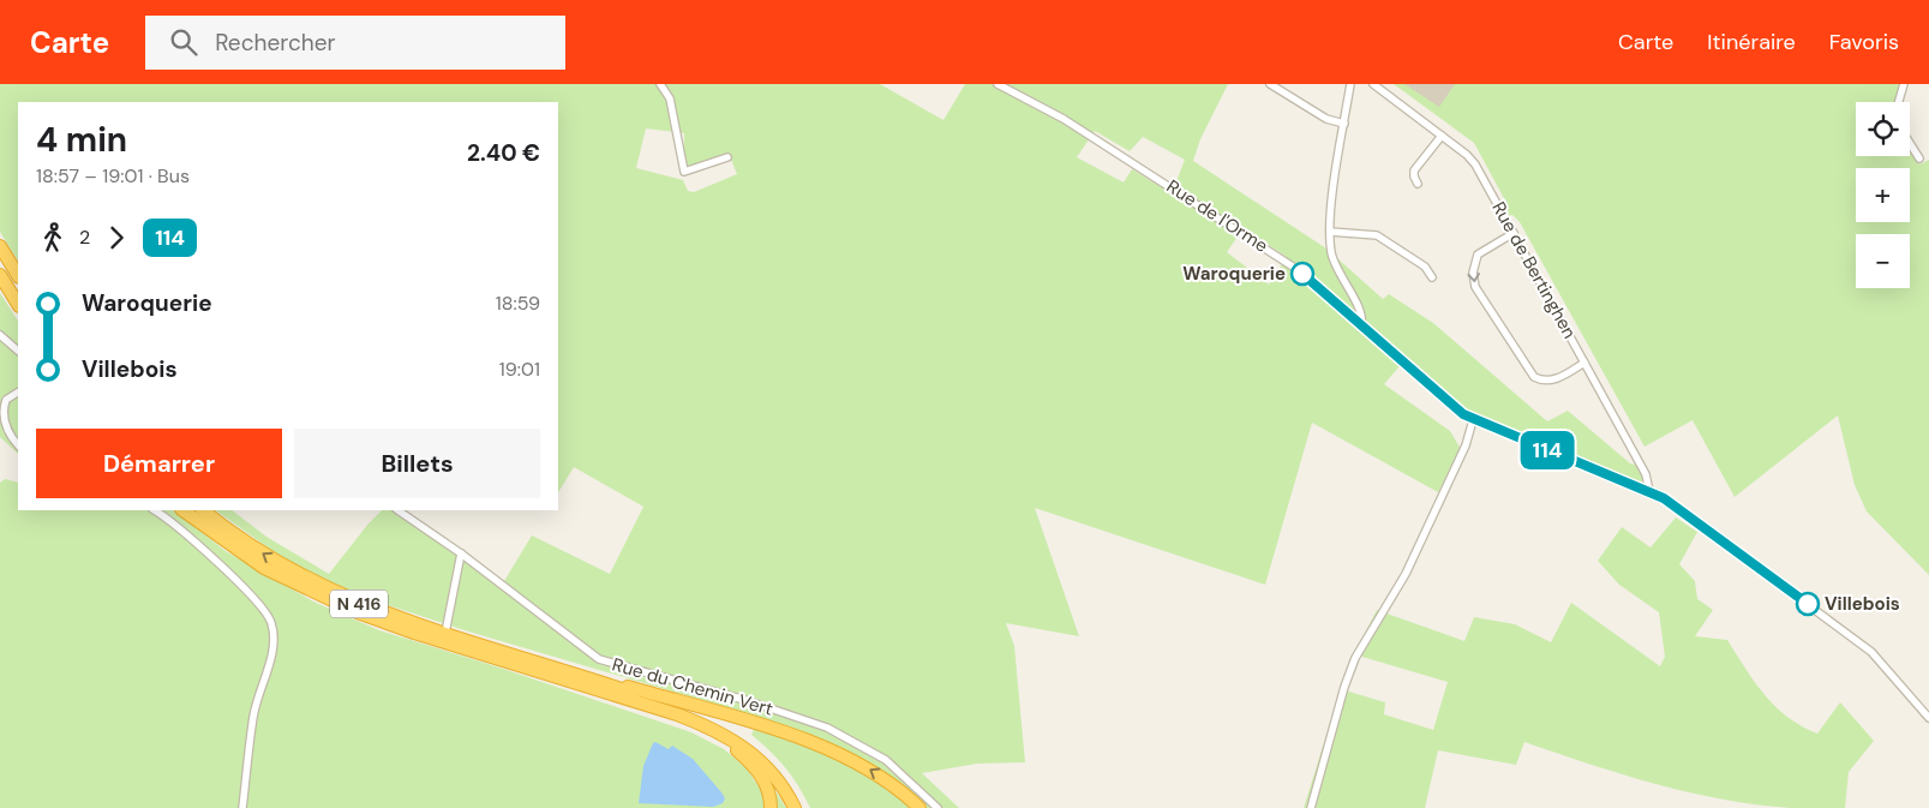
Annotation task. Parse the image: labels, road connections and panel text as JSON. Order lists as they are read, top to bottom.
{
  "streets": {
    "highway": ["N 416"],
    "street": ["Rue de l'Orme", "Rue de Bertinghen", "Rue du Chemin Vert"]
  },
  "crossings": [
    ["Rue de l'Orme", "Rue de Bertinghen"]
  ],
  "places": ["Waroquerie", "Villebois"],
  "lines": ["bus line 114"],
  "page": {
    "header": "Carte",
    "search": "Rechercher",
    "nav": ["Carte", "Itinéraire", "Favoris"],
    "on_map": "114",
    "map_buttons": ["+", "−"],
    "heading": ["4 min", "18:57 – 19:01 · Bus", "2.40 €"],
    "legs": ["2", "114"],
    "list": [
      {
        "name": "Waroquerie",
        "value": "18:59"
      },
      {
        "name": "Villebois",
        "value": "19:01"
      }
    ],
    "buttons": ["Démarrer", "Billets"]
  }
}
